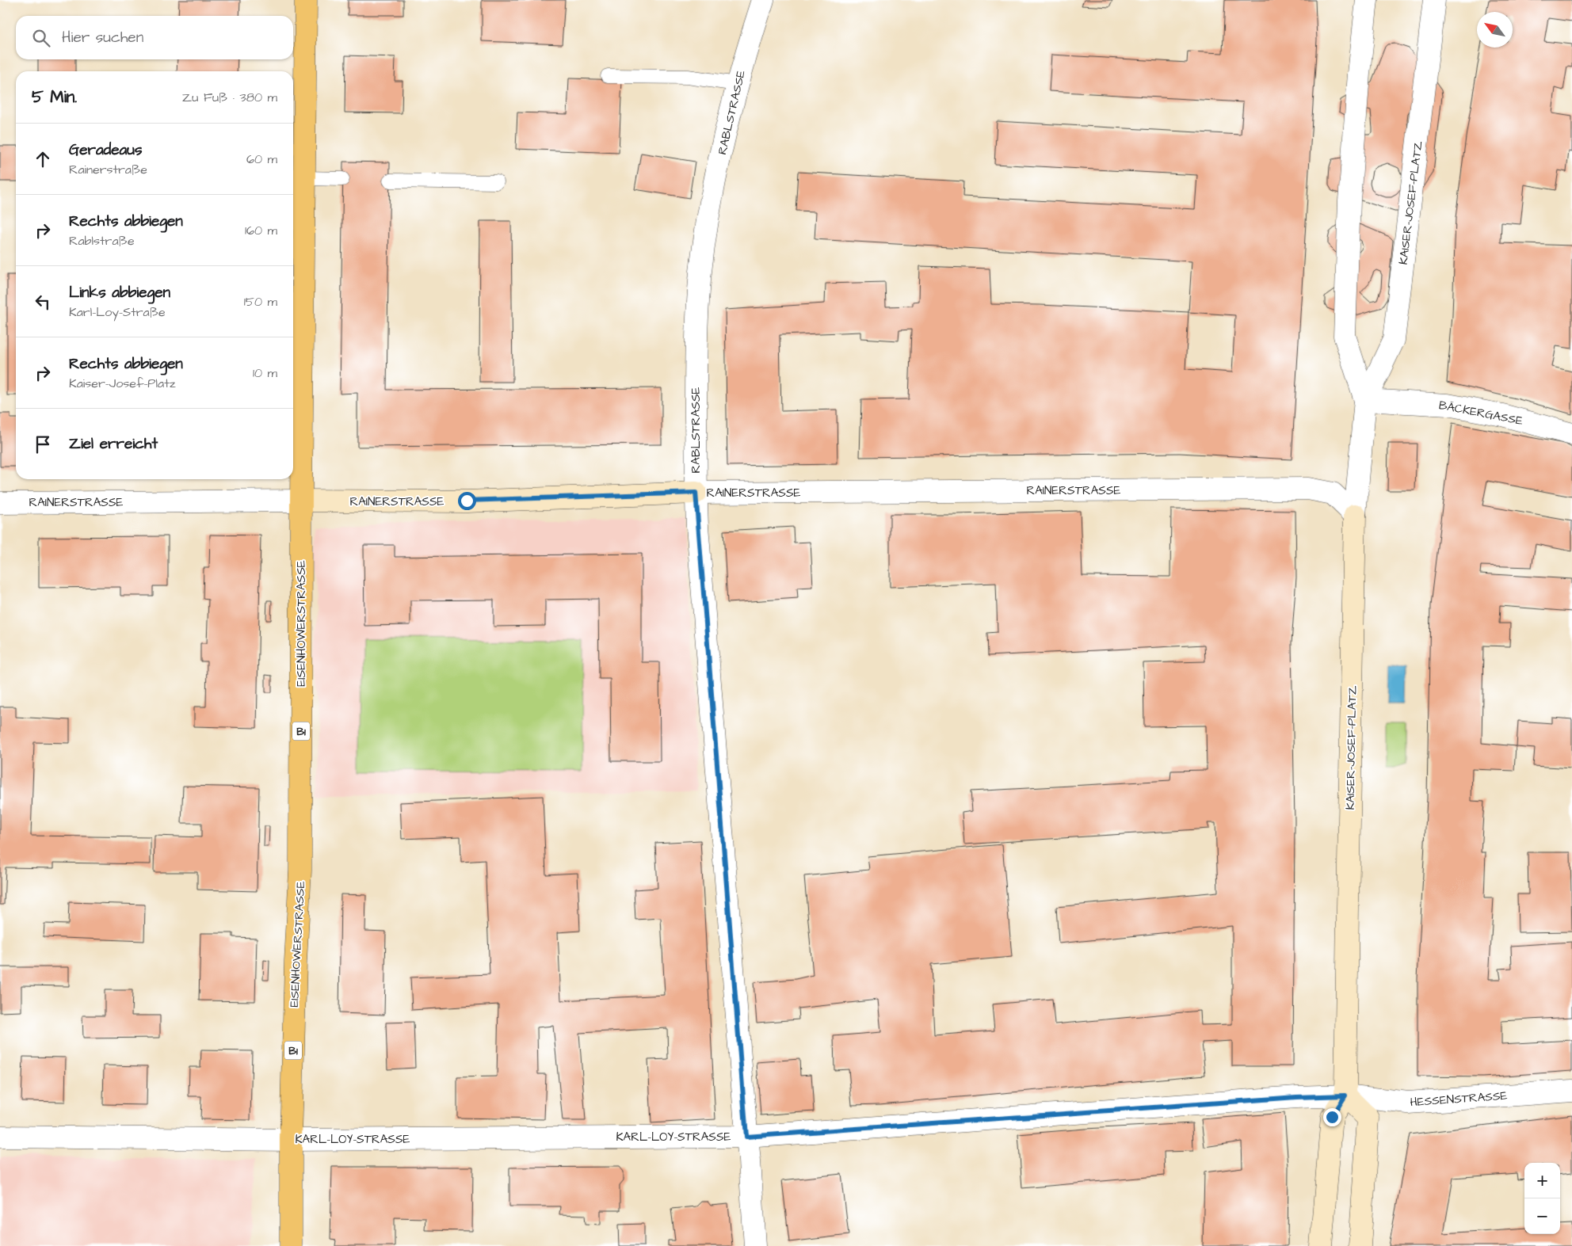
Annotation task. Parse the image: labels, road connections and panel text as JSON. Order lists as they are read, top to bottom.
{
  "streets": {
    "main road": ["EISENHOWERSTRASSE", "B1"],
    "street": [
      "RABLSTRASSE",
      "KAISER-JOSEF-PLATZ",
      "BÄCKERGASSE",
      "RAINERSTRASSE",
      "HESSENSTRASSE",
      "KARL-LOY-STRASSE"
    ]
  },
  "crossings": [
    ["RABLSTRASSE", "RAINERSTRASSE"],
    ["RABLSTRASSE", "KARL-LOY-STRASSE"],
    ["KAISER-JOSEF-PLATZ", "BÄCKERGASSE"],
    ["KAISER-JOSEF-PLATZ", "RAINERSTRASSE"],
    ["KAISER-JOSEF-PLATZ", "HESSENSTRASSE"],
    ["KAISER-JOSEF-PLATZ", "KARL-LOY-STRASSE"],
    ["RAINERSTRASSE", "EISENHOWERSTRASSE"],
    ["EISENHOWERSTRASSE", "KARL-LOY-STRASSE"],
    ["HESSENSTRASSE", "KARL-LOY-STRASSE"]
  ],
  "north": "top left",
  "page": {
    "search": "Hier suchen",
    "heading": ["5 Min.", "Zu Fuß · 380 m"],
    "list": [
      ["Geradeaus", "Rainerstraße", "60 m"],
      ["Rechts abbiegen", "Rablstraße", "160 m"],
      ["Links abbiegen", "Karl-Loy-Straße", "150 m"],
      ["Rechts abbiegen", "Kaiser-Josef-Platz", "10 m"],
      "Ziel erreicht"
    ],
    "map_buttons": ["+", "−"]
  }
}
